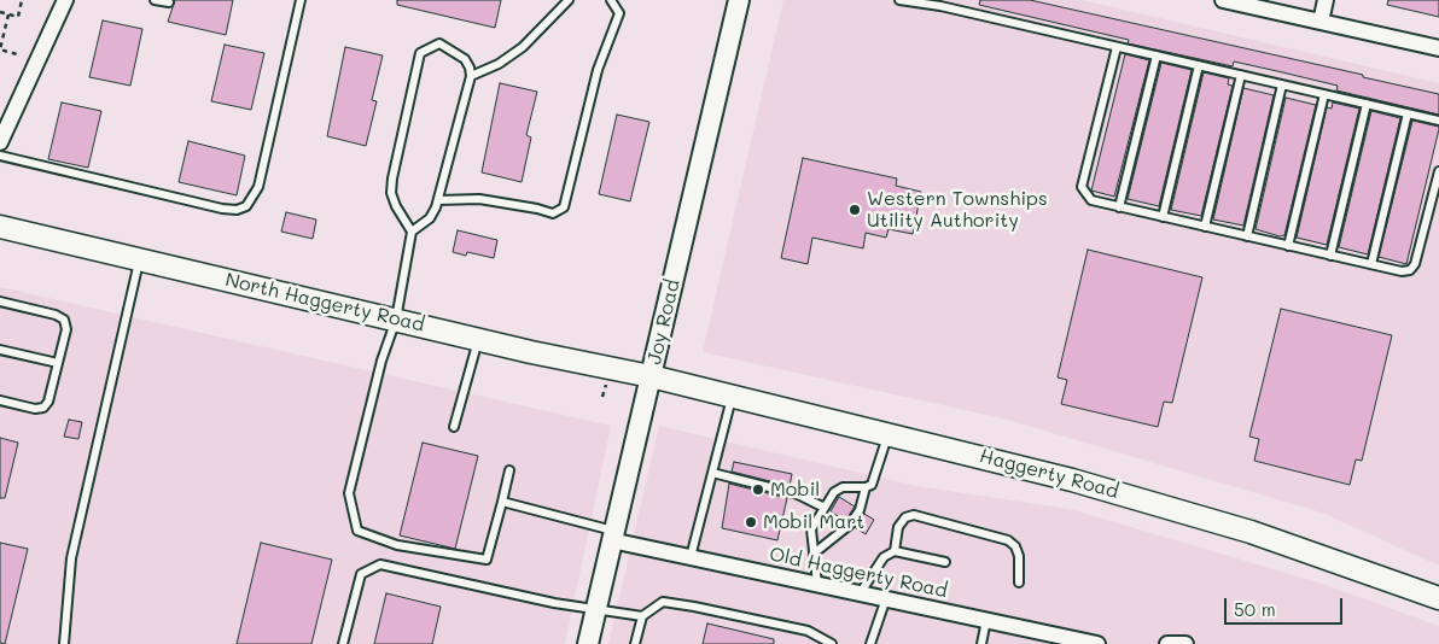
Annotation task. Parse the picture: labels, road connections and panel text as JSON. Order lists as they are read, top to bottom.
{
  "streets": {
    "main road": ["North Haggerty Road", "Haggerty Road"],
    "street": ["Joy Road", "Old Haggerty Road"]
  },
  "crossings": [
    ["North Haggerty Road", "Joy Road"],
    ["North Haggerty Road", "Haggerty Road"],
    ["Joy Road", "Haggerty Road"],
    ["Joy Road", "Old Haggerty Road"]
  ],
  "places": ["Western Townships Utility Authority", "Mobil", "Mobil Mart"],
  "scale_bar": "50 m"
}
